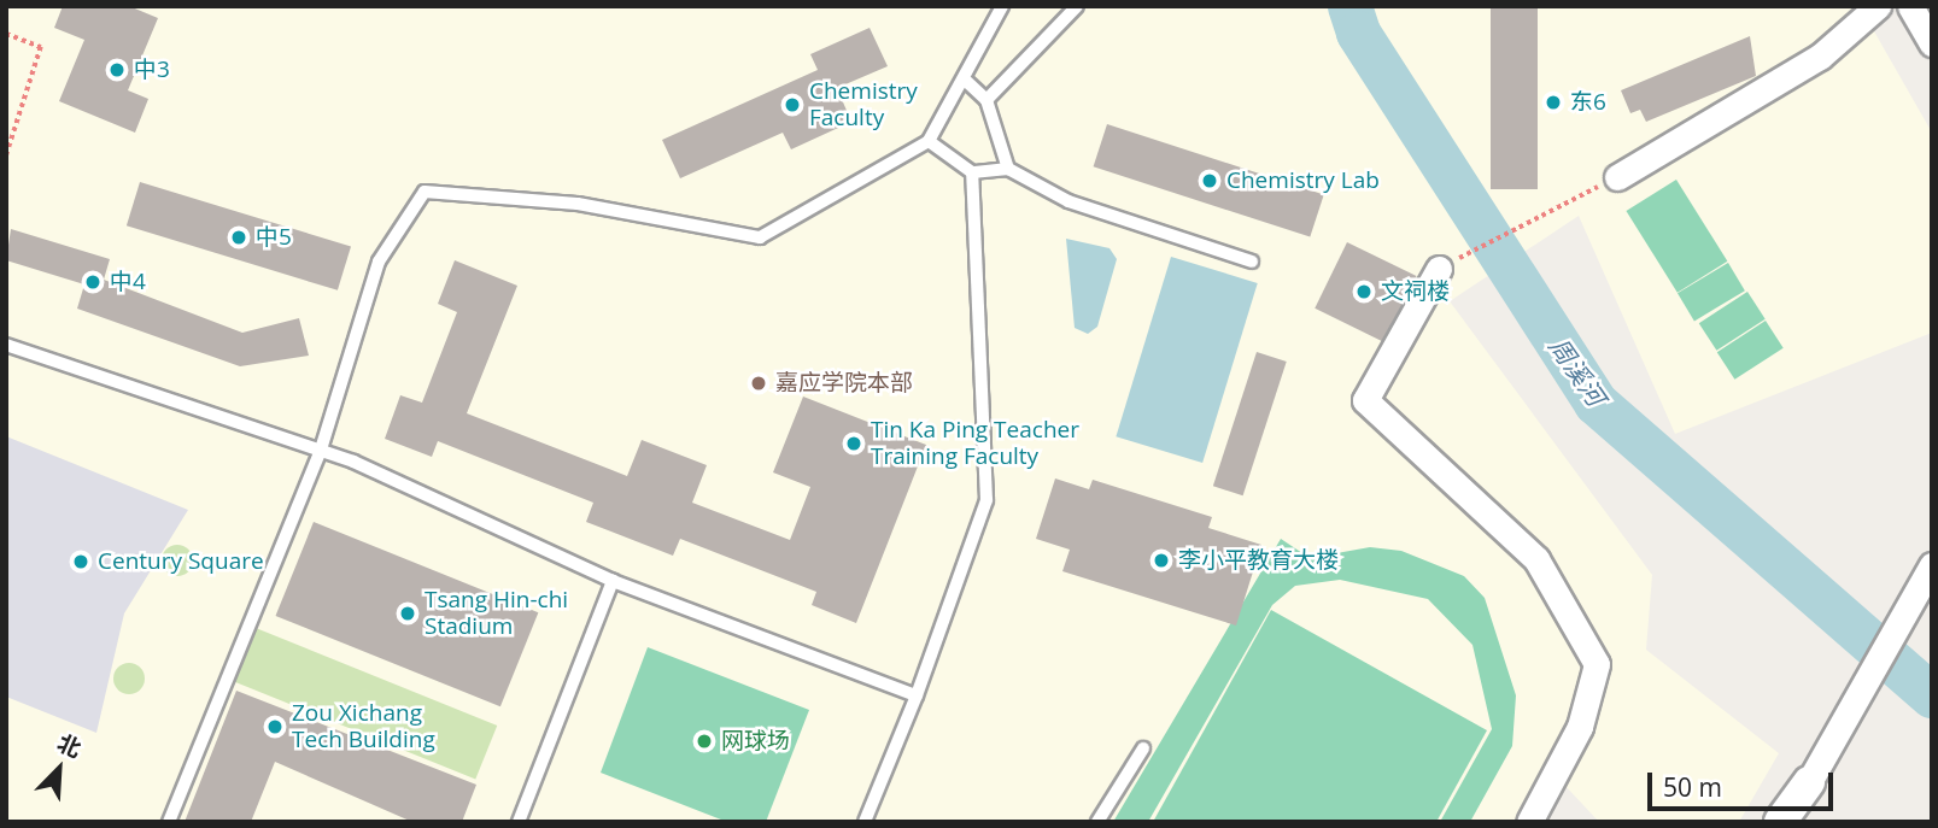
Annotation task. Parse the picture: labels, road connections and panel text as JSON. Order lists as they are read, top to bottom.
{
  "water": ["周溪河"],
  "places": [
    "中3",
    "东6",
    "Chemistry Faculty",
    "Chemistry Lab",
    "中5",
    "中4",
    "文祠楼",
    "嘉应学院本部",
    "Tin Ka Ping Teacher Training Faculty",
    "李小平教育大楼",
    "Century Square",
    "Tsang Hin-chi Stadium",
    "Zou Xichang Tech Building",
    "网球场"
  ],
  "scale_bar": "50 m",
  "north": "top right"
}
